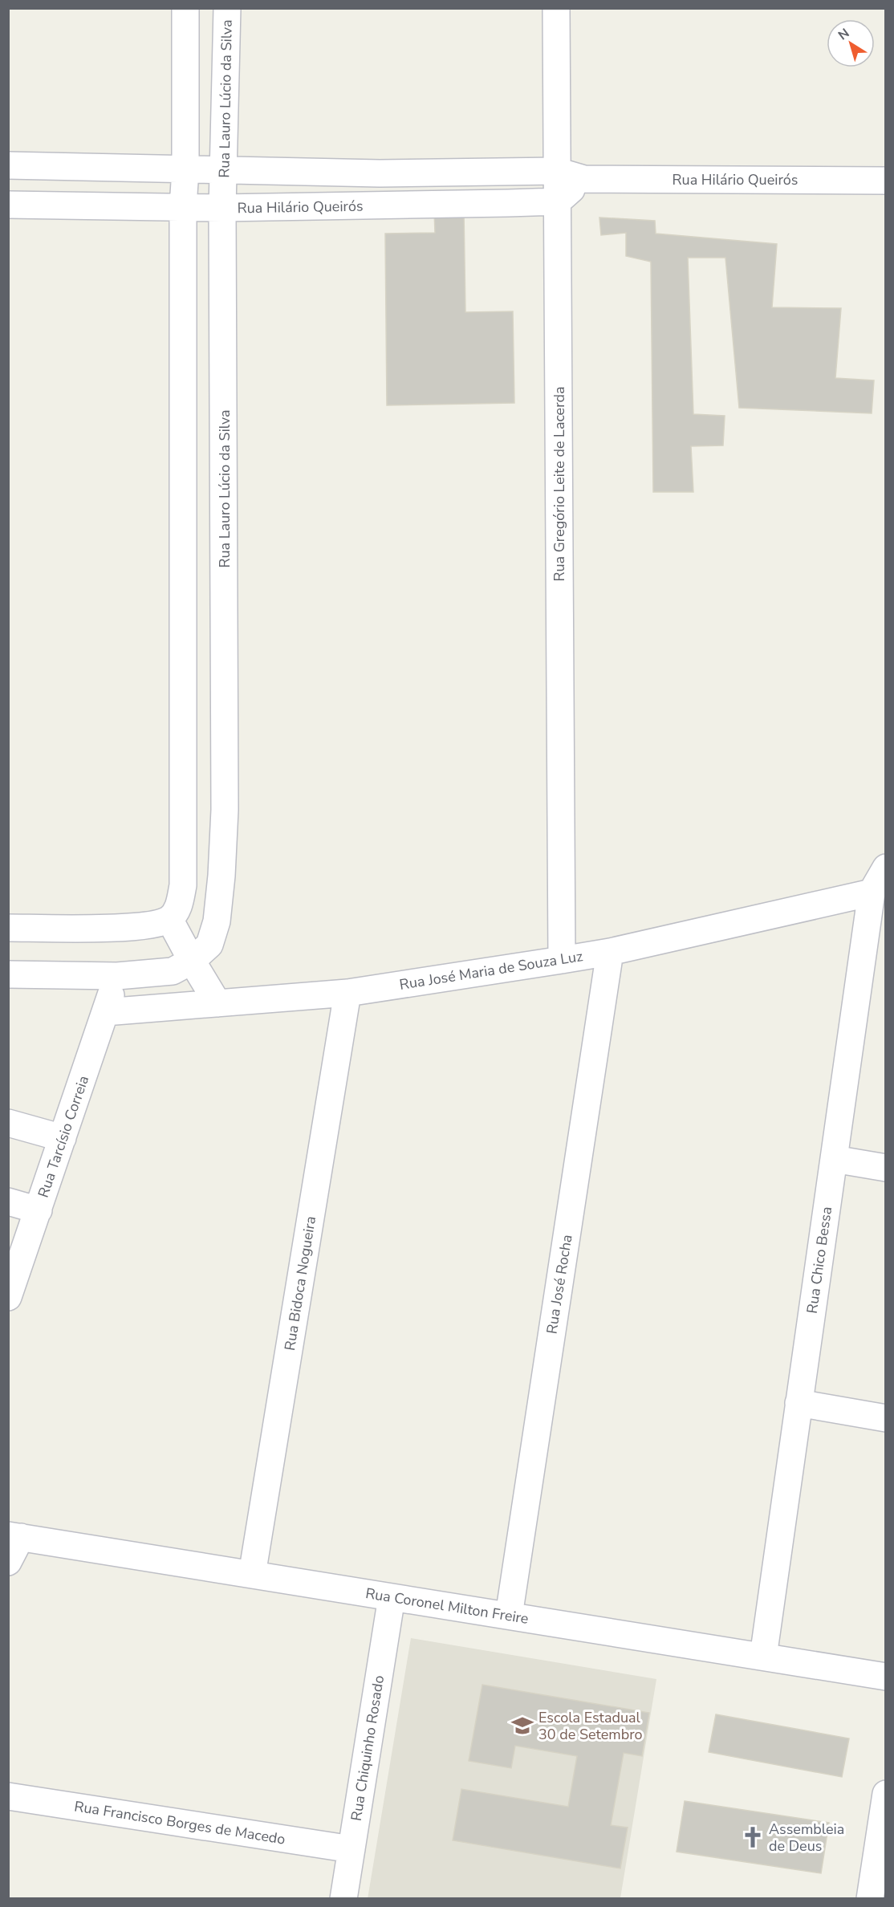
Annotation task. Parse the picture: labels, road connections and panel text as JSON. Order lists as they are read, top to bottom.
{
  "streets": {
    "street": [
      "Rua Lauro Lúcio da Silva",
      "Rua Hilário Queirós",
      "Rua Gregório Leite de Lacerda",
      "Rua José Maria de Souza Luz",
      "Rua Tarcísio Correia",
      "Rua Chico Bessa",
      "Rua Bidoca Nogueira",
      "Rua José Rocha",
      "Rua Coronel Milton Freire",
      "Rua Chiquinho Rosado",
      "Rua Francisco Borges de Macedo"
    ]
  },
  "crossings": [
    ["Rua Lauro Lúcio da Silva", "Rua Hilário Queirós"],
    ["Rua Hilário Queirós", "Rua Gregório Leite de Lacerda"],
    ["Rua Gregório Leite de Lacerda", "Rua José Maria de Souza Luz"],
    ["Rua José Maria de Souza Luz", "Rua Tarcísio Correia"],
    ["Rua José Maria de Souza Luz", "Rua Chico Bessa"],
    ["Rua José Maria de Souza Luz", "Rua Bidoca Nogueira"],
    ["Rua José Maria de Souza Luz", "Rua José Rocha"],
    ["Rua Chico Bessa", "Rua Coronel Milton Freire"],
    ["Rua Bidoca Nogueira", "Rua Coronel Milton Freire"],
    ["Rua José Rocha", "Rua Coronel Milton Freire"],
    ["Rua Coronel Milton Freire", "Rua Chiquinho Rosado"],
    ["Rua Chiquinho Rosado", "Rua Francisco Borges de Macedo"]
  ],
  "places": {
    "school or university": ["Escola Estadual 30 de Setembro"],
    "church": ["Assembleia de Deus"]
  },
  "north": "top left"
}
